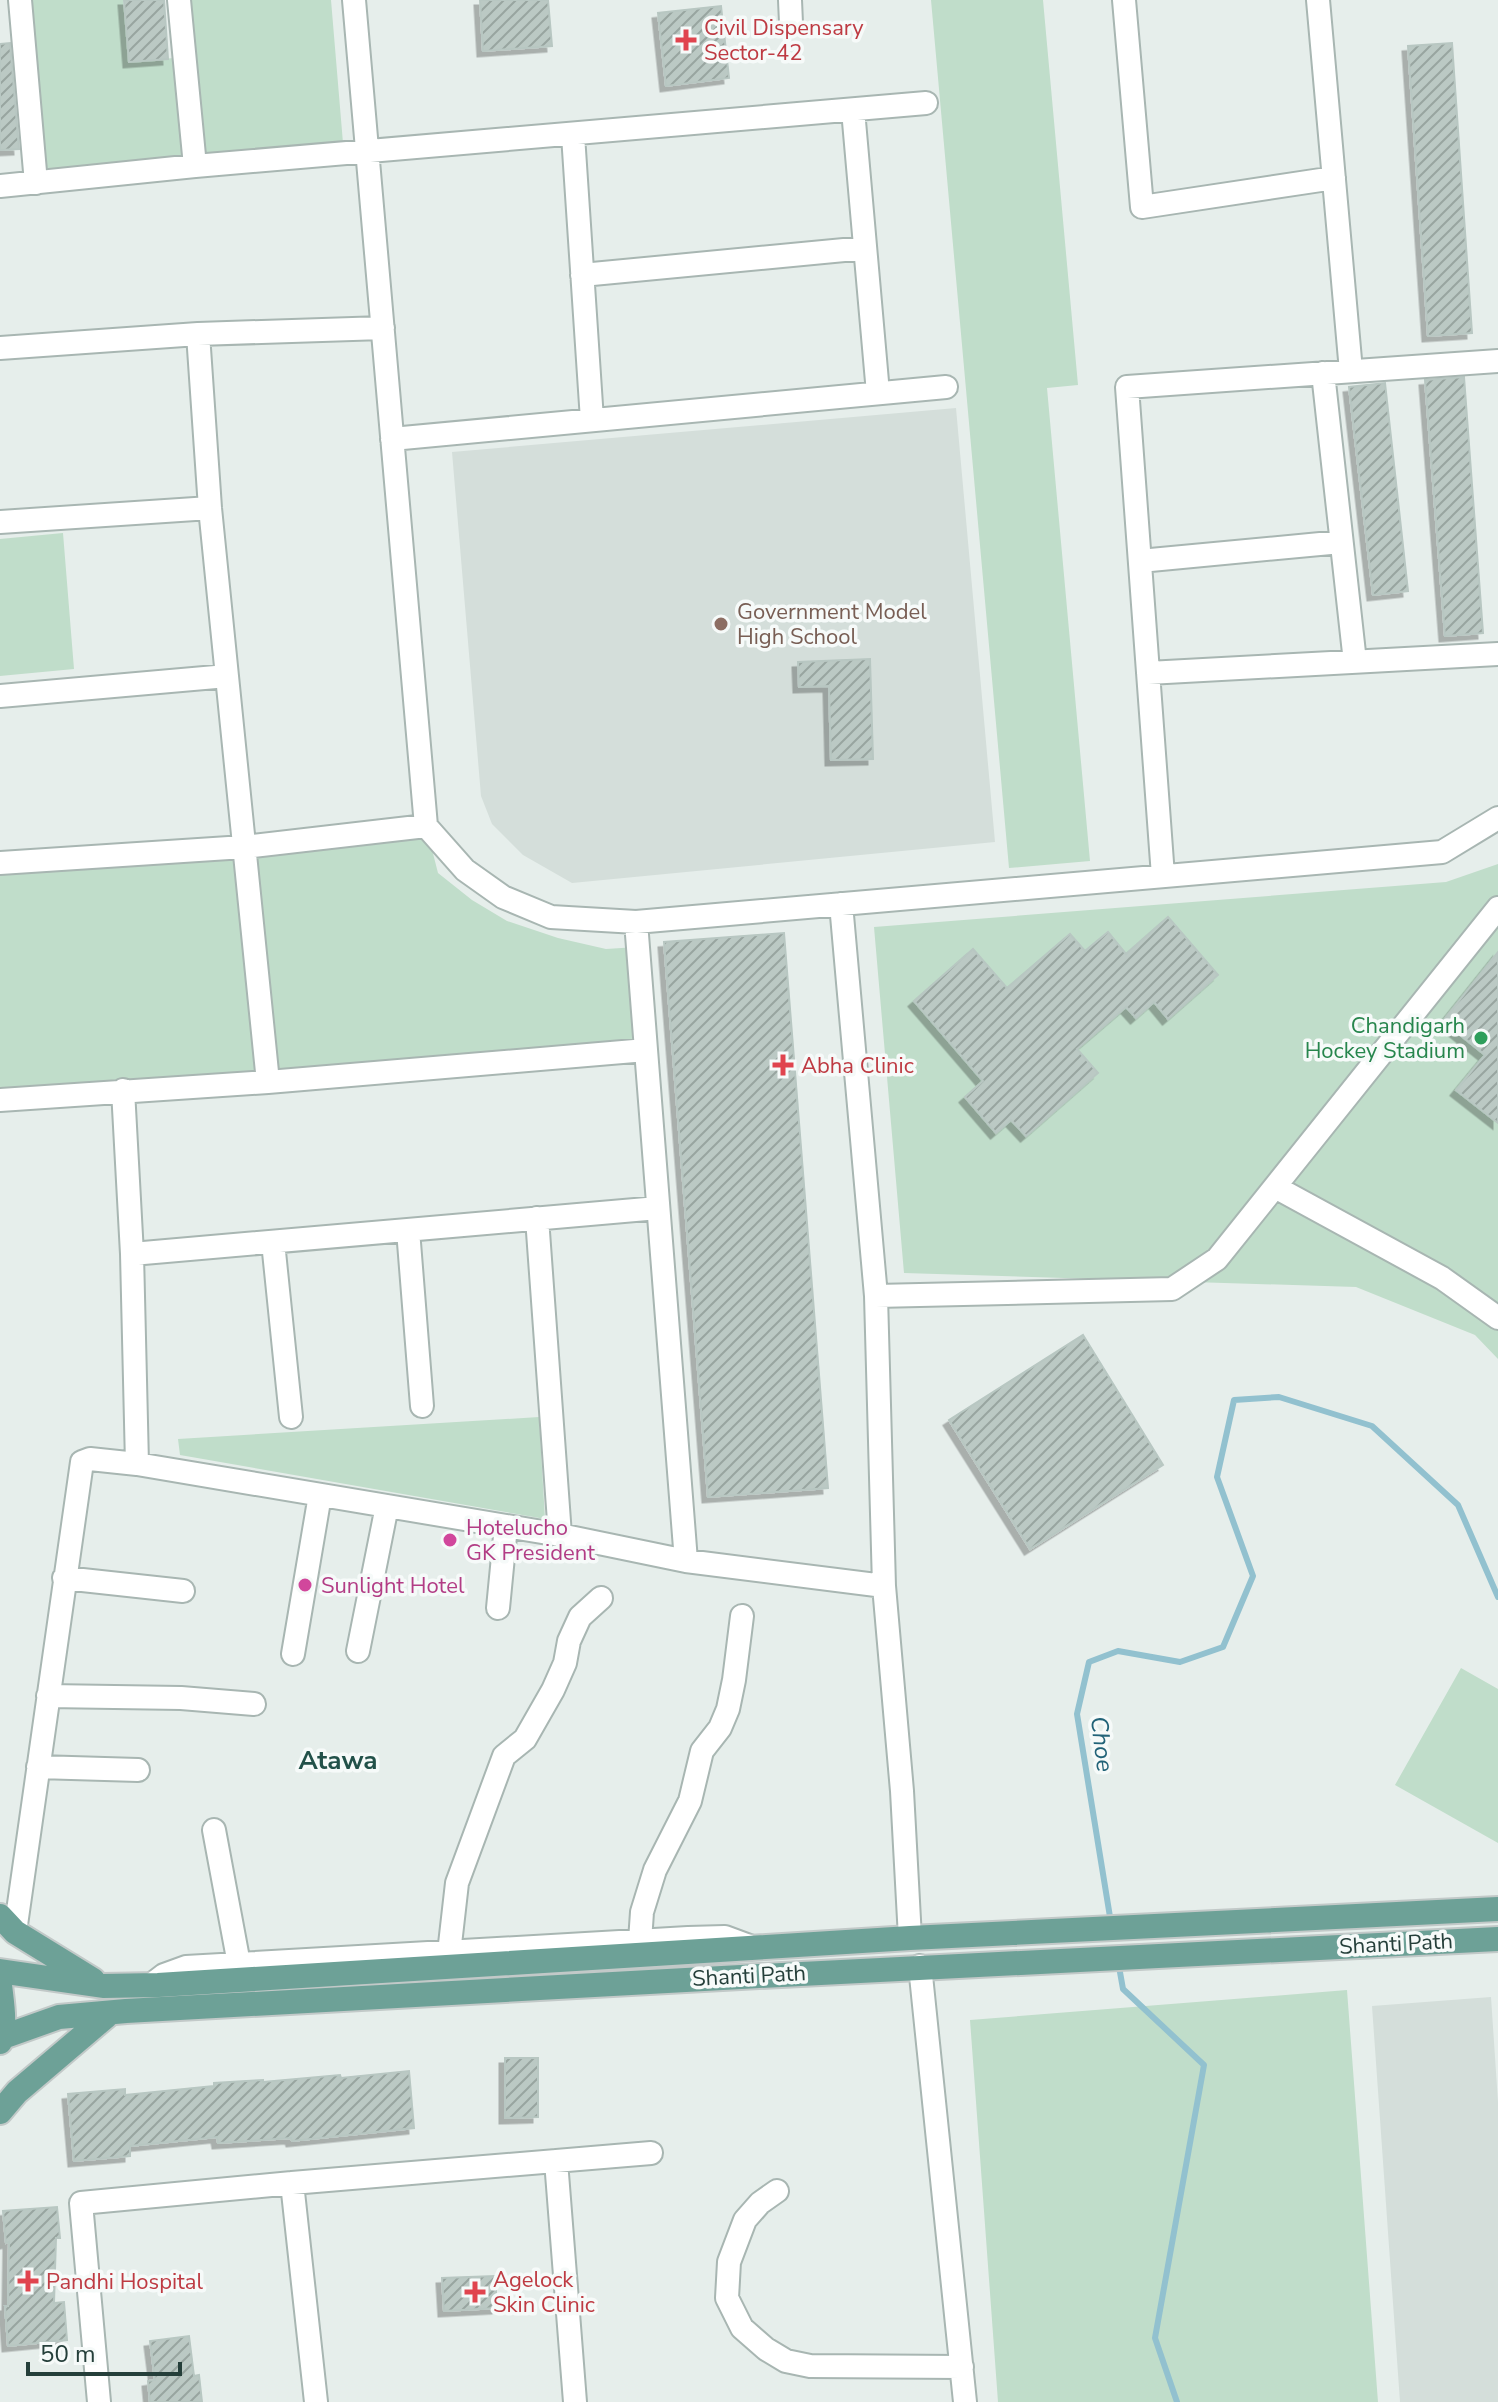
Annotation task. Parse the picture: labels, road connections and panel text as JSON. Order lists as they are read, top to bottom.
{
  "streets": {
    "main road": ["Shanti Path"]
  },
  "districts": ["Atawa"],
  "water": ["Choe"],
  "places": {
    "health": [
      "Civil Dispensary Sector-42",
      "Abha Clinic",
      "Pandhi Hospital",
      "Agelock Skin Clinic"
    ],
    "other": [
      "Government Model High School",
      "Chandigarh Hockey Stadium",
      "Hotelucho GK President",
      "Sunlight Hotel"
    ]
  },
  "scale_bar": "50 m"
}
